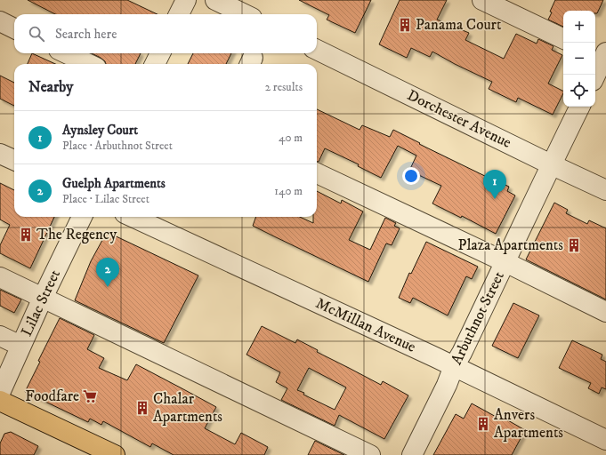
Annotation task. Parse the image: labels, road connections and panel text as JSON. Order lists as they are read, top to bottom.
{
  "streets": {
    "street": [
      "Dorchester Avenue",
      "Lilac Street",
      "Arbuthnot Street",
      "McMillan Avenue"
    ]
  },
  "crossings": [
    ["Dorchester Avenue", "Arbuthnot Street"],
    ["Arbuthnot Street", "McMillan Avenue"]
  ],
  "places": {
    "building": [
      "Panama Court",
      "The Regency",
      "Plaza Apartments",
      "Chalar Apartments",
      "Anvers Apartments"
    ],
    "supermarket": ["Foodfare"]
  },
  "page": {
    "map_buttons": ["+", "−"],
    "search": "Search here",
    "heading": ["Nearby", "2 results"],
    "list": [
      {
        "mark": "1",
        "name": "Aynsley Court",
        "note": "Place · Arbuthnot Street",
        "value": "40 m"
      },
      {
        "mark": "2",
        "name": "Guelph Apartments",
        "note": "Place · Lilac Street",
        "value": "140 m"
      }
    ],
    "pins": ["1", "2"]
  }
}
